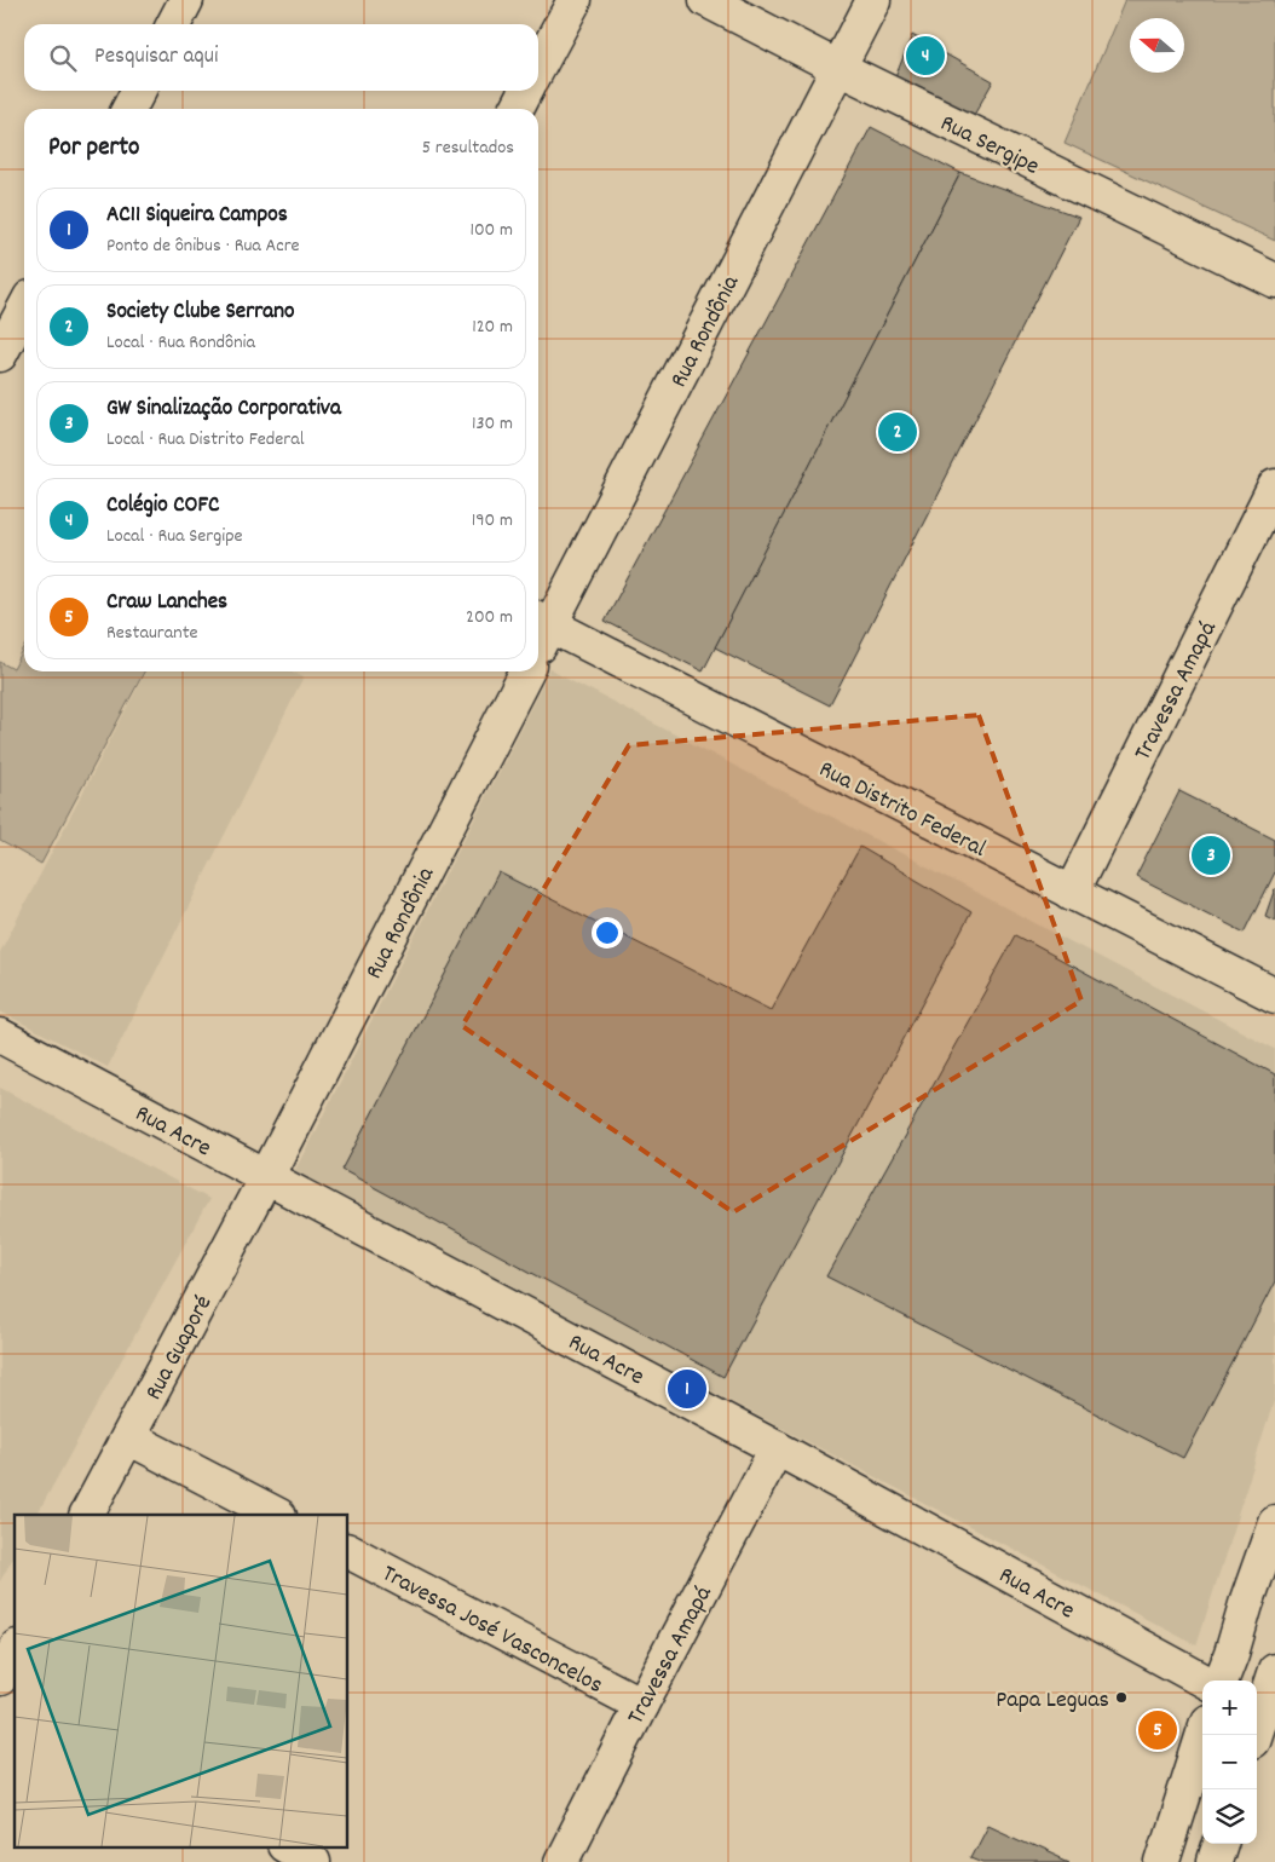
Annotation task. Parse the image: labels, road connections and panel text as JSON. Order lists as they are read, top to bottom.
{
  "streets": {
    "street": [
      "Rua Sergipe",
      "Rua Rondônia",
      "Travessa Amapá",
      "Rua Distrito Federal",
      "Rua Acre",
      "Rua Guaporé",
      "Travessa José Vasconcelos"
    ]
  },
  "crossings": [
    ["Rua Sergipe", "Rua Rondônia"],
    ["Rua Rondônia", "Rua Distrito Federal"],
    ["Rua Rondônia", "Rua Acre"],
    ["Rua Rondônia", "Rua Guaporé"],
    ["Travessa Amapá", "Rua Distrito Federal"],
    ["Travessa Amapá", "Rua Acre"],
    ["Travessa Amapá", "Travessa José Vasconcelos"],
    ["Rua Acre", "Rua Guaporé"]
  ],
  "places": ["Papa Leguas"],
  "north": "left",
  "page": {
    "search": "Pesquisar aqui",
    "pins": [
      "4",
      "2",
      "3",
      "1",
      "5"
    ],
    "heading": ["Por perto", "5 resultados"],
    "list": [
      {
        "mark": "1",
        "name": "AC11 Siqueira Campos",
        "note": "Ponto de ônibus · Rua Acre",
        "value": "100 m"
      },
      {
        "mark": "2",
        "name": "Society Clube Serrano",
        "note": "Local · Rua Rondônia",
        "value": "120 m"
      },
      {
        "mark": "3",
        "name": "GW Sinalização Corporativa",
        "note": "Local · Rua Distrito Federal",
        "value": "130 m"
      },
      {
        "mark": "4",
        "name": "Colégio COFC",
        "note": "Local · Rua Sergipe",
        "value": "190 m"
      },
      {
        "mark": "5",
        "name": "Craw Lanches",
        "note": "Restaurante",
        "value": "200 m"
      }
    ],
    "map_buttons": ["+", "−"]
  }
}
